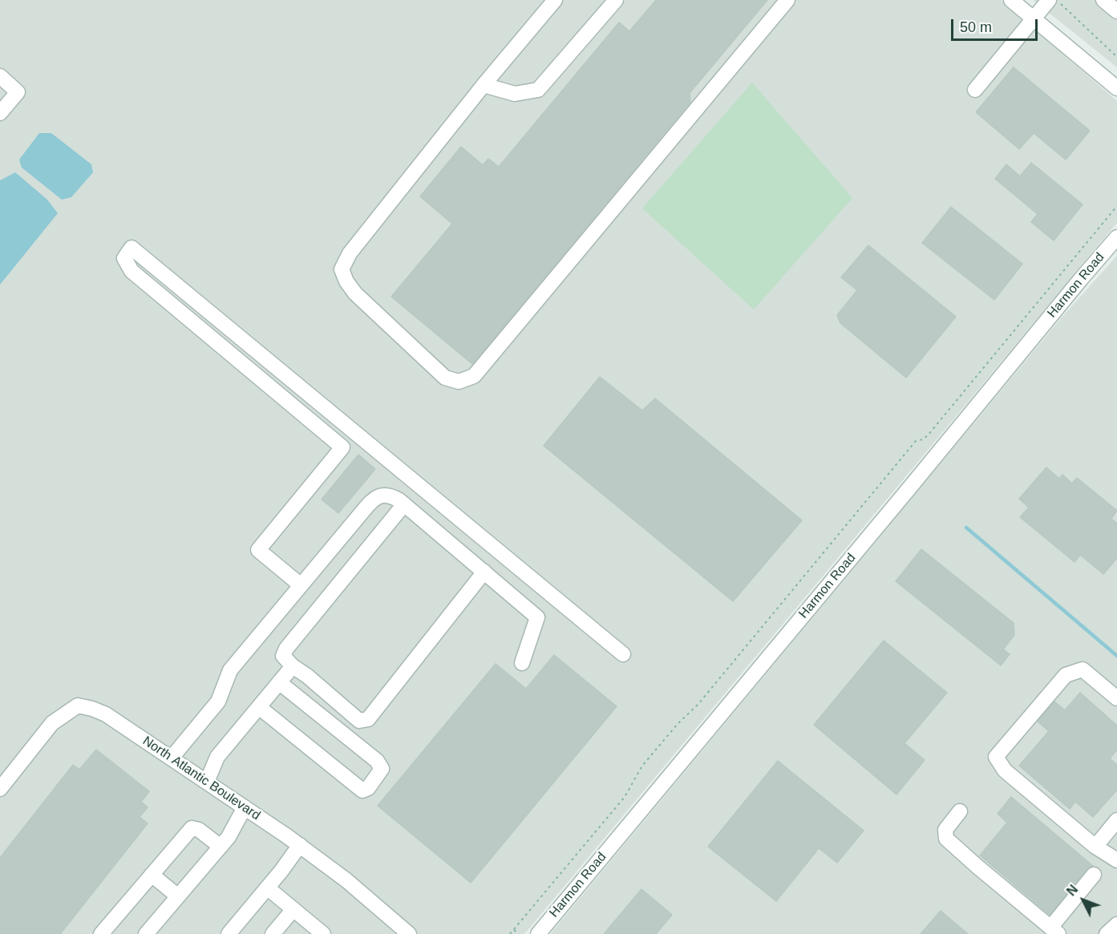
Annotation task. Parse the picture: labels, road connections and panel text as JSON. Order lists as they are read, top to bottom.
{
  "streets": {
    "street": ["Harmon Road", "North Atlantic Boulevard"]
  },
  "scale_bar": "50 m",
  "north": "top left"
}
